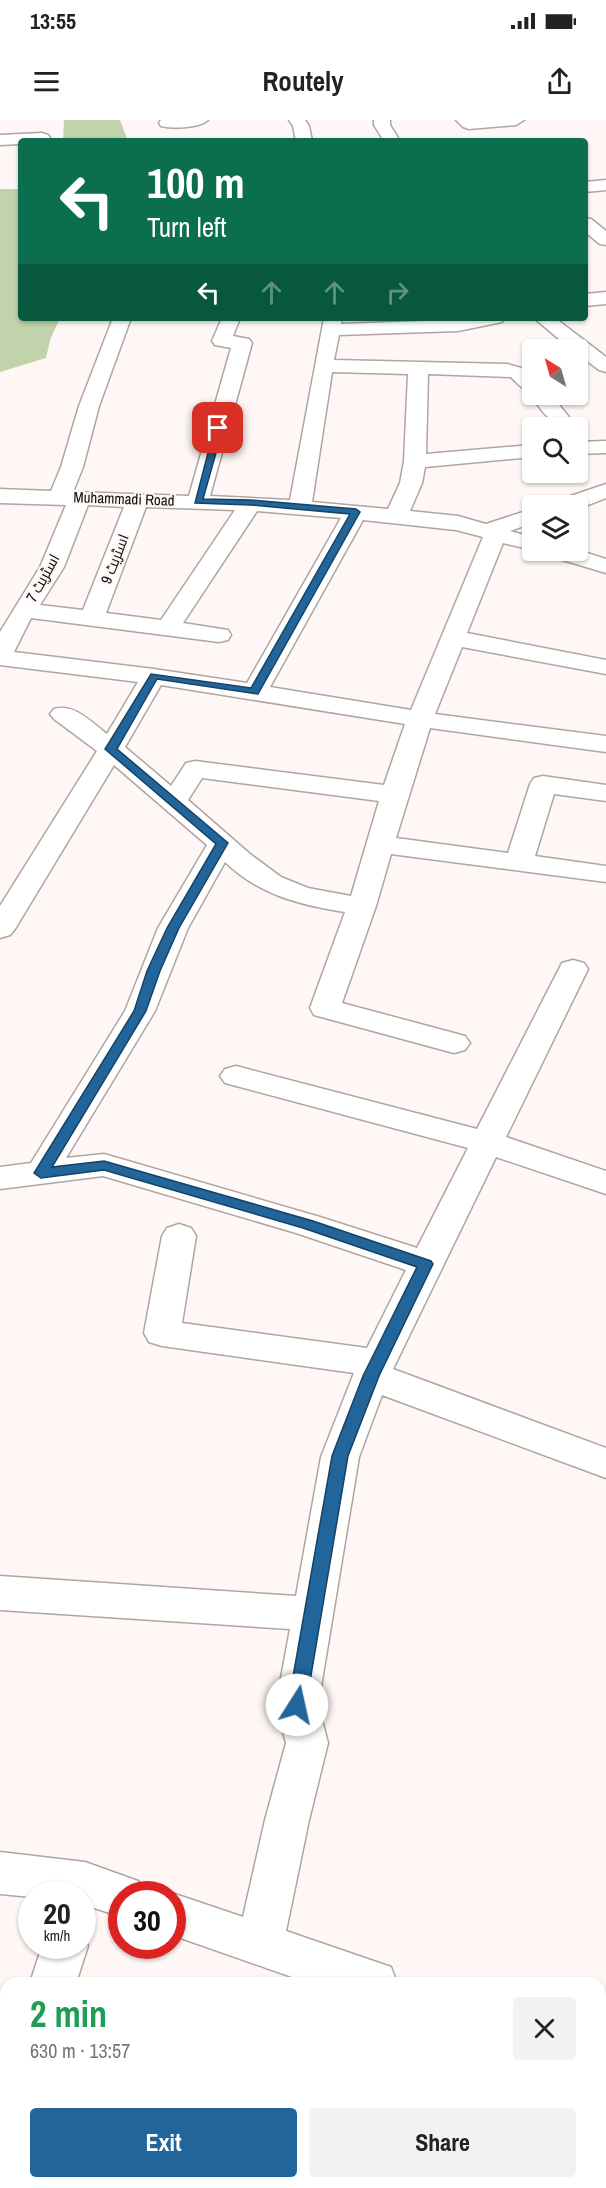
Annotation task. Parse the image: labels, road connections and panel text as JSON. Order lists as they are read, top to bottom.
{
  "streets": {
    "street": ["Muhammadi Road", "اسٹریٹ 9", "اسٹریٹ 7"]
  },
  "crossings": [
    ["Muhammadi Road", "اسٹریٹ 9"],
    ["Muhammadi Road", "اسٹریٹ 7"]
  ],
  "north": "top left",
  "page": {
    "status": "13:55",
    "header": "Routely",
    "turn": ["100 m", "Turn left"],
    "speed": "20 km/h",
    "limit": "30",
    "heading": ["2 min", "630 m · 13:57"],
    "buttons": ["Exit", "Share"]
  }
}
